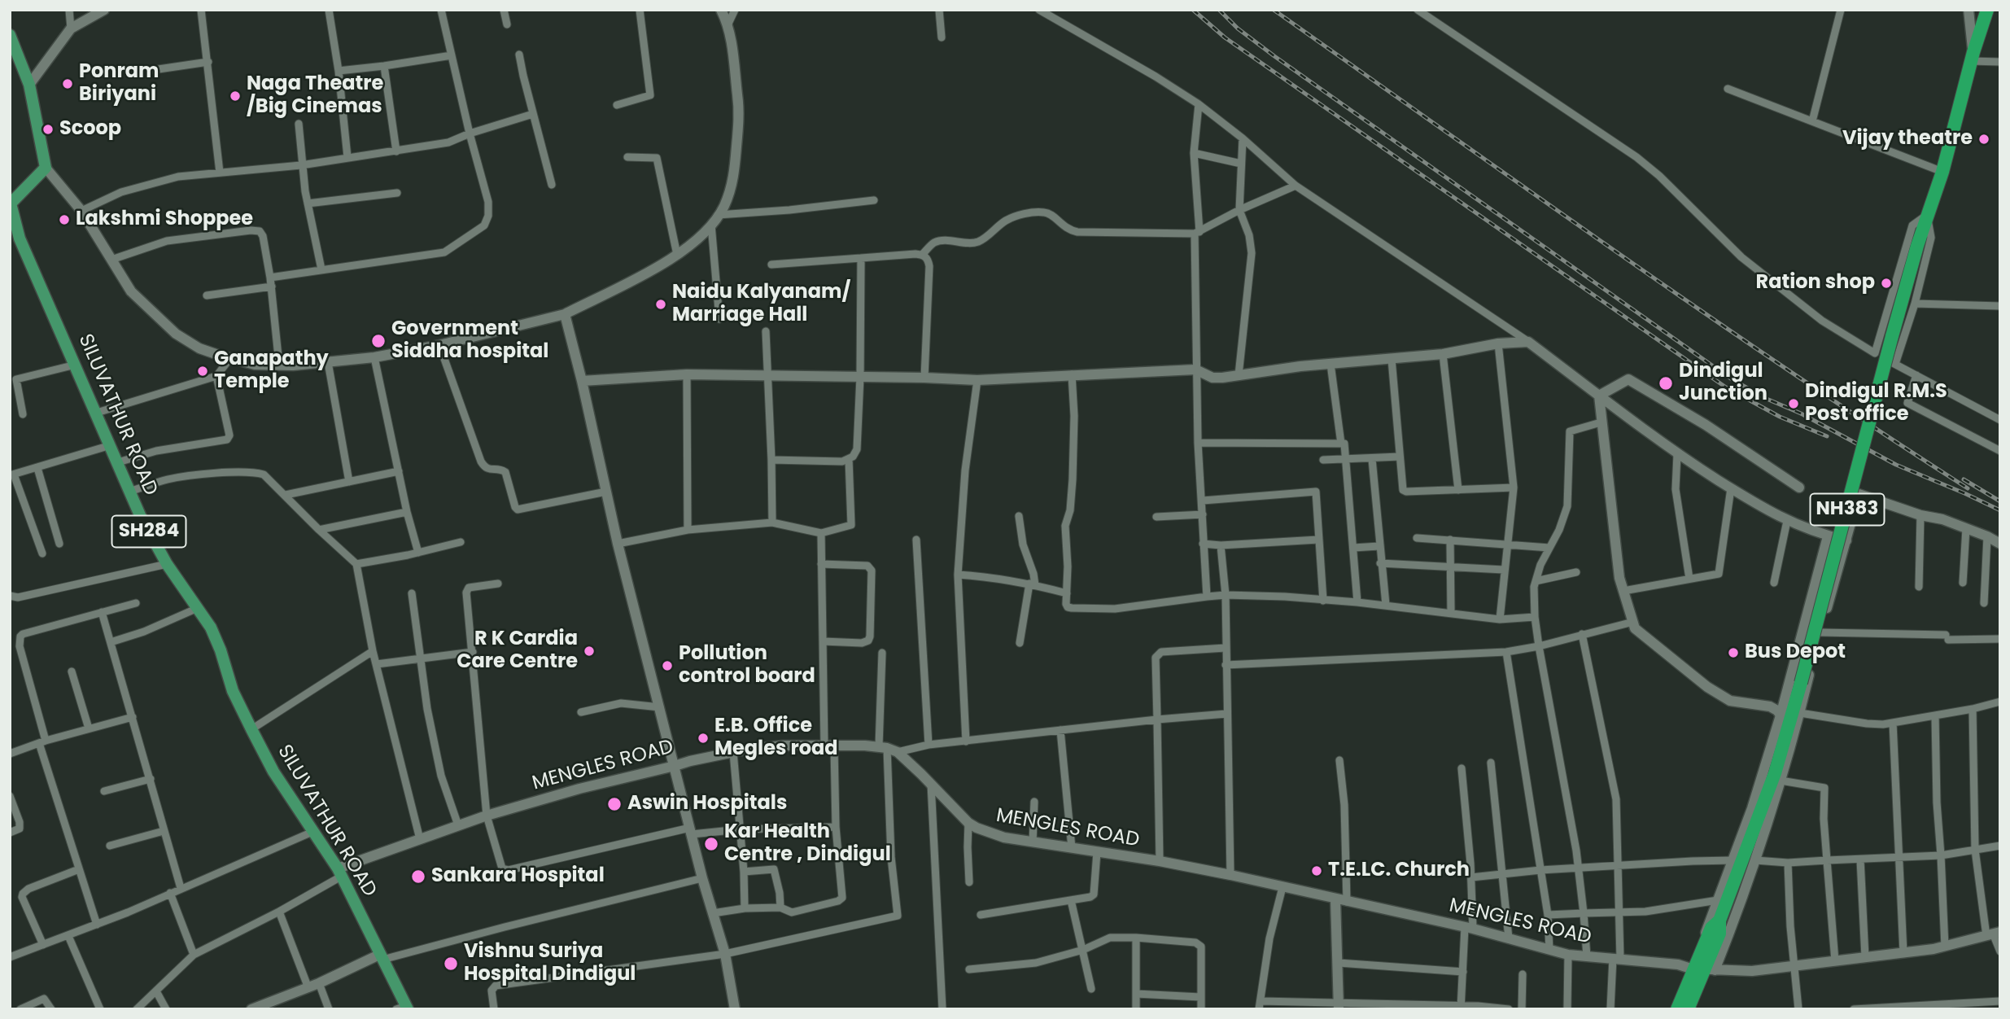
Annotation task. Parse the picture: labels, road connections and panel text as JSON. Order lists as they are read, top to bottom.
{
  "streets": {
    "highway": ["NH383"],
    "main road": ["SILUVATHUR ROAD", "SH284", "MENGLES ROAD"]
  },
  "crossings": [
    ["SILUVATHUR ROAD", "MENGLES ROAD"]
  ],
  "places": [
    "Ponram Biriyani",
    "Naga Theatre /Big Cinemas",
    "Scoop",
    "Vijay theatre",
    "Lakshmi Shoppee",
    "Ration shop",
    "Naidu Kalyanam/ Marriage Hall",
    "Government Siddha hospital",
    "Ganapathy Temple",
    "Dindigul Junction",
    "Dindigul R.M.S Post office",
    "R K Cardia Care Centre",
    "Bus Depot",
    "Pollution control board",
    "E.B. Office Megles road",
    "Aswin Hospitals",
    "Kar Health Centre , Dindigul",
    "T.E.LC. Church",
    "Sankara Hospital",
    "Vishnu Suriya Hospital Dindigul"
  ]
}
